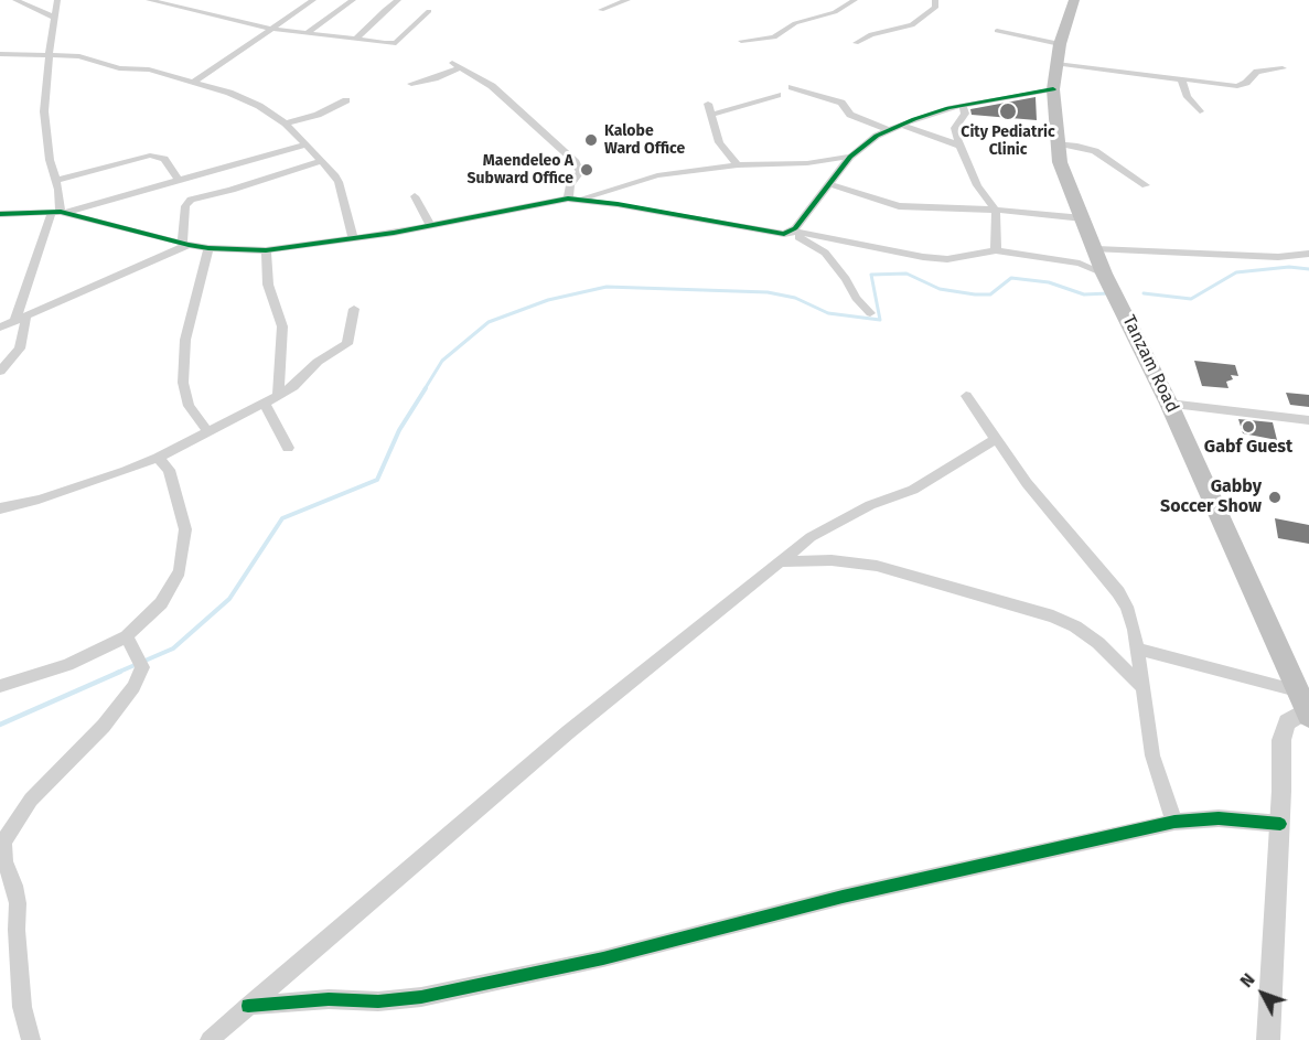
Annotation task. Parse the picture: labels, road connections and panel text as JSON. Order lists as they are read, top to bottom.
{
  "streets": {
    "highway": ["Tanzam Road"]
  },
  "places": [
    "City Pediatric Clinic",
    "Kalobe Ward Office",
    "Maendeleo A Subward Office",
    "Gabf Guest",
    "Gabby Soccer Show"
  ],
  "north": "top left"
}
